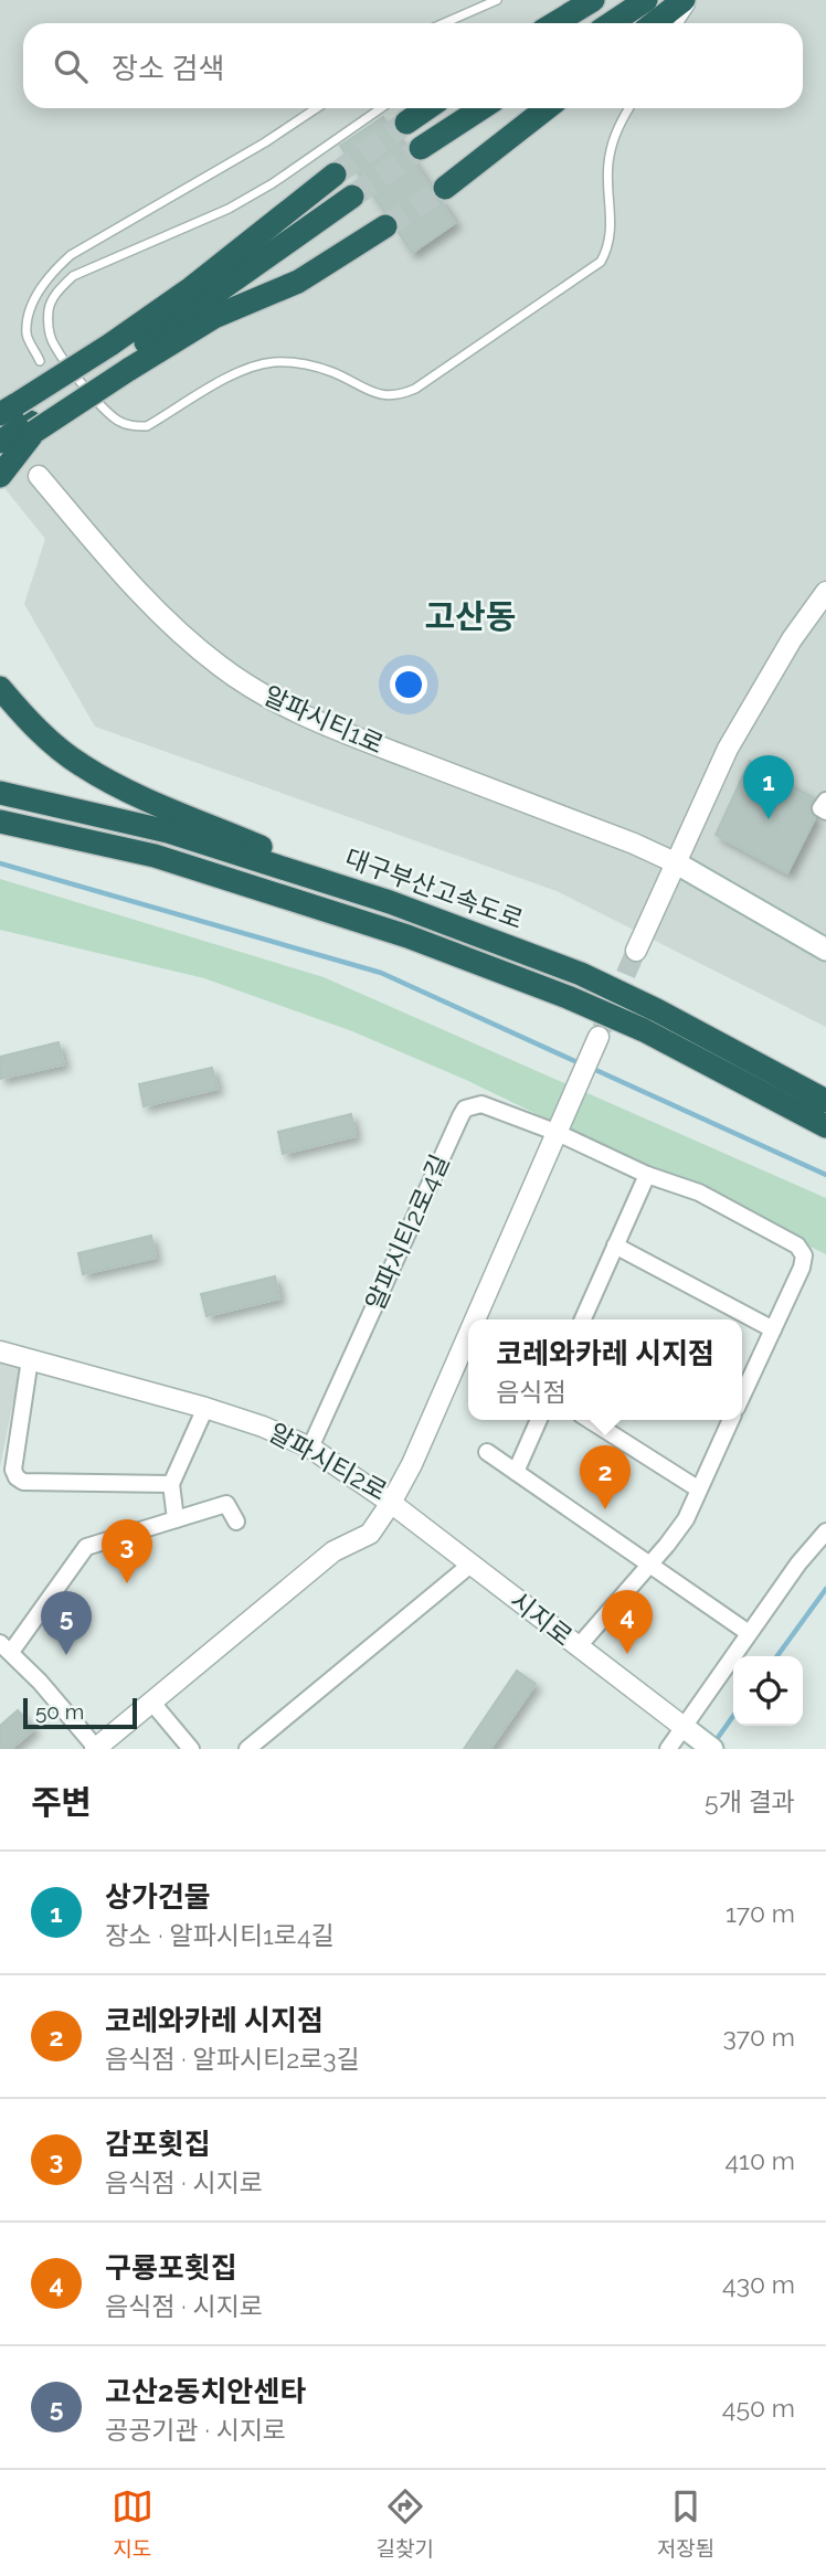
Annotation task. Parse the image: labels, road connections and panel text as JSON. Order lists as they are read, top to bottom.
{
  "streets": {
    "highway": ["대구부산고속도로"],
    "main road": ["알파시티1로"],
    "street": ["알파시티2로4길", "알파시티2로", "시지로"]
  },
  "crossings": [
    ["알파시티2로4길", "알파시티2로"],
    ["알파시티2로", "시지로"]
  ],
  "districts": ["고산동"],
  "scale_bar": "50 m",
  "page": {
    "search": "장소 검색",
    "pins": [
      "1",
      "2",
      "3",
      "4",
      "5"
    ],
    "popup": ["코레와카레 시지점", "음식점"],
    "scale": "50 m",
    "heading": ["주변", "5개 결과"],
    "list": [
      {
        "mark": "1",
        "name": "상가건물",
        "note": "장소 · 알파시티1로4길",
        "value": "170 m"
      },
      {
        "mark": "2",
        "name": "코레와카레 시지점",
        "note": "음식점 · 알파시티2로3길",
        "value": "370 m"
      },
      {
        "mark": "3",
        "name": "감포횟집",
        "note": "음식점 · 시지로",
        "value": "410 m"
      },
      {
        "mark": "4",
        "name": "구룡포횟집",
        "note": "음식점 · 시지로",
        "value": "430 m"
      },
      {
        "mark": "5",
        "name": "고산2동치안센타",
        "note": "공공기관 · 시지로",
        "value": "450 m"
      }
    ],
    "nav": ["지도", "길찾기", "저장됨"]
  }
}
